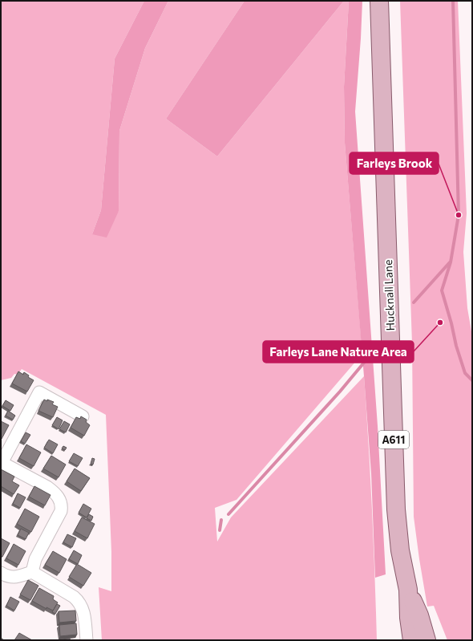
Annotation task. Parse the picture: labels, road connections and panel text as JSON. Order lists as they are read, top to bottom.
{
  "streets": {
    "main road": ["Hucknall Lane", "A611"]
  },
  "places": ["Farleys Brook", "Farleys Lane Nature Area"]
}
